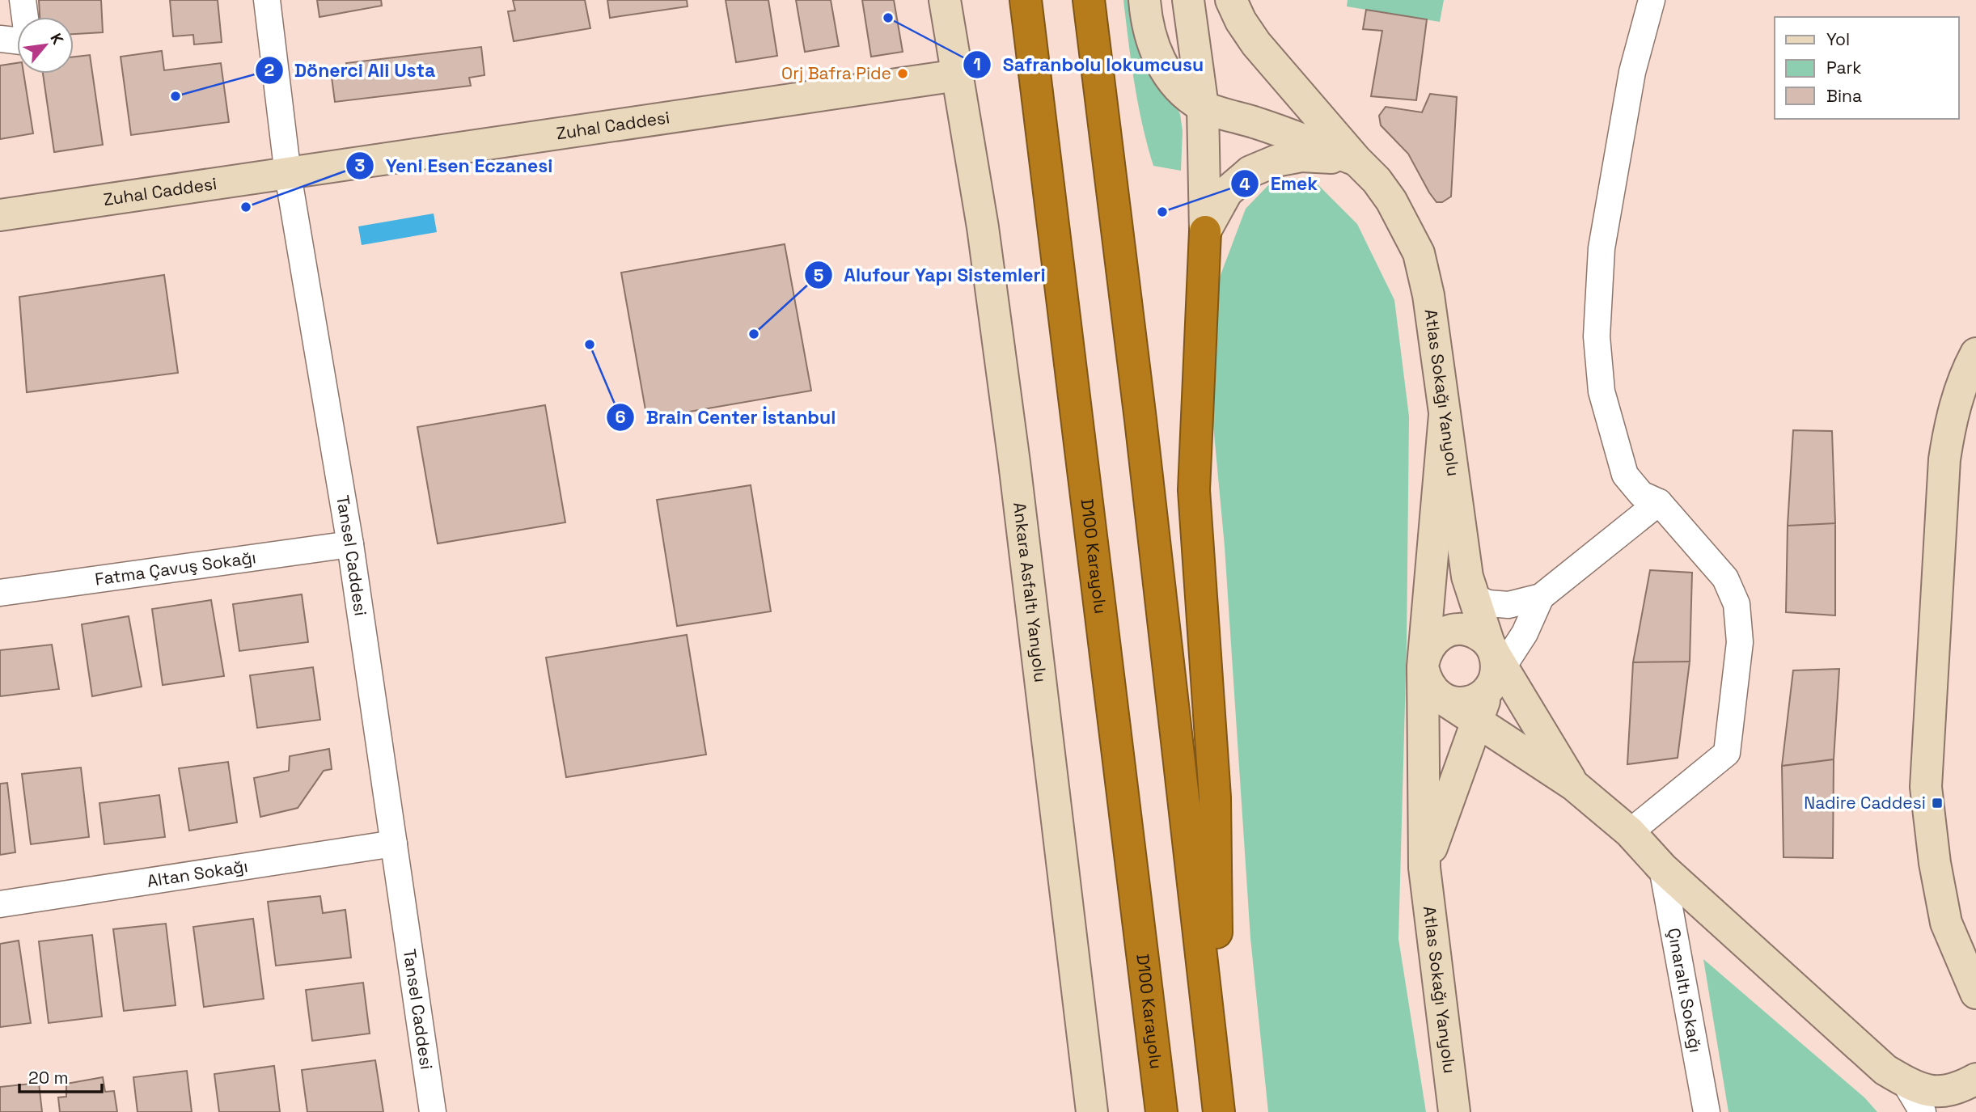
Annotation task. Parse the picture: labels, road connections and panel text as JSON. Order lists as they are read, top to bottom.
{
  "streets": {
    "highway": ["D100 Karayolu"],
    "main road": ["Zuhal Caddesi", "Atlas Sokağı Yanyolu", "Ankara Asfaltı Yanyolu"],
    "street": [
      "Tansel Caddesi",
      "Fatma Çavuş Sokağı",
      "Altan Sokağı",
      "Çınaraltı Sokağı"
    ]
  },
  "crossings": [
    ["Zuhal Caddesi", "Tansel Caddesi"],
    ["Zuhal Caddesi", "Ankara Asfaltı Yanyolu"],
    ["Tansel Caddesi", "Fatma Çavuş Sokağı"],
    ["Tansel Caddesi", "Altan Sokağı"]
  ],
  "places": {
    "other": [
      "Safranbolu lokumcusu",
      "Orj Bafra Pide",
      "Dönerci Ali Usta",
      "Yeni Esen Eczanesi",
      "Emek",
      "Alufour Yapı Sistemleri",
      "Brain Center İstanbul"
    ],
    "transit": ["Nadire Caddesi"]
  },
  "legend": ["Yol", "Park", "Bina"],
  "scale_bar": "20 m",
  "north": "top right"
}
